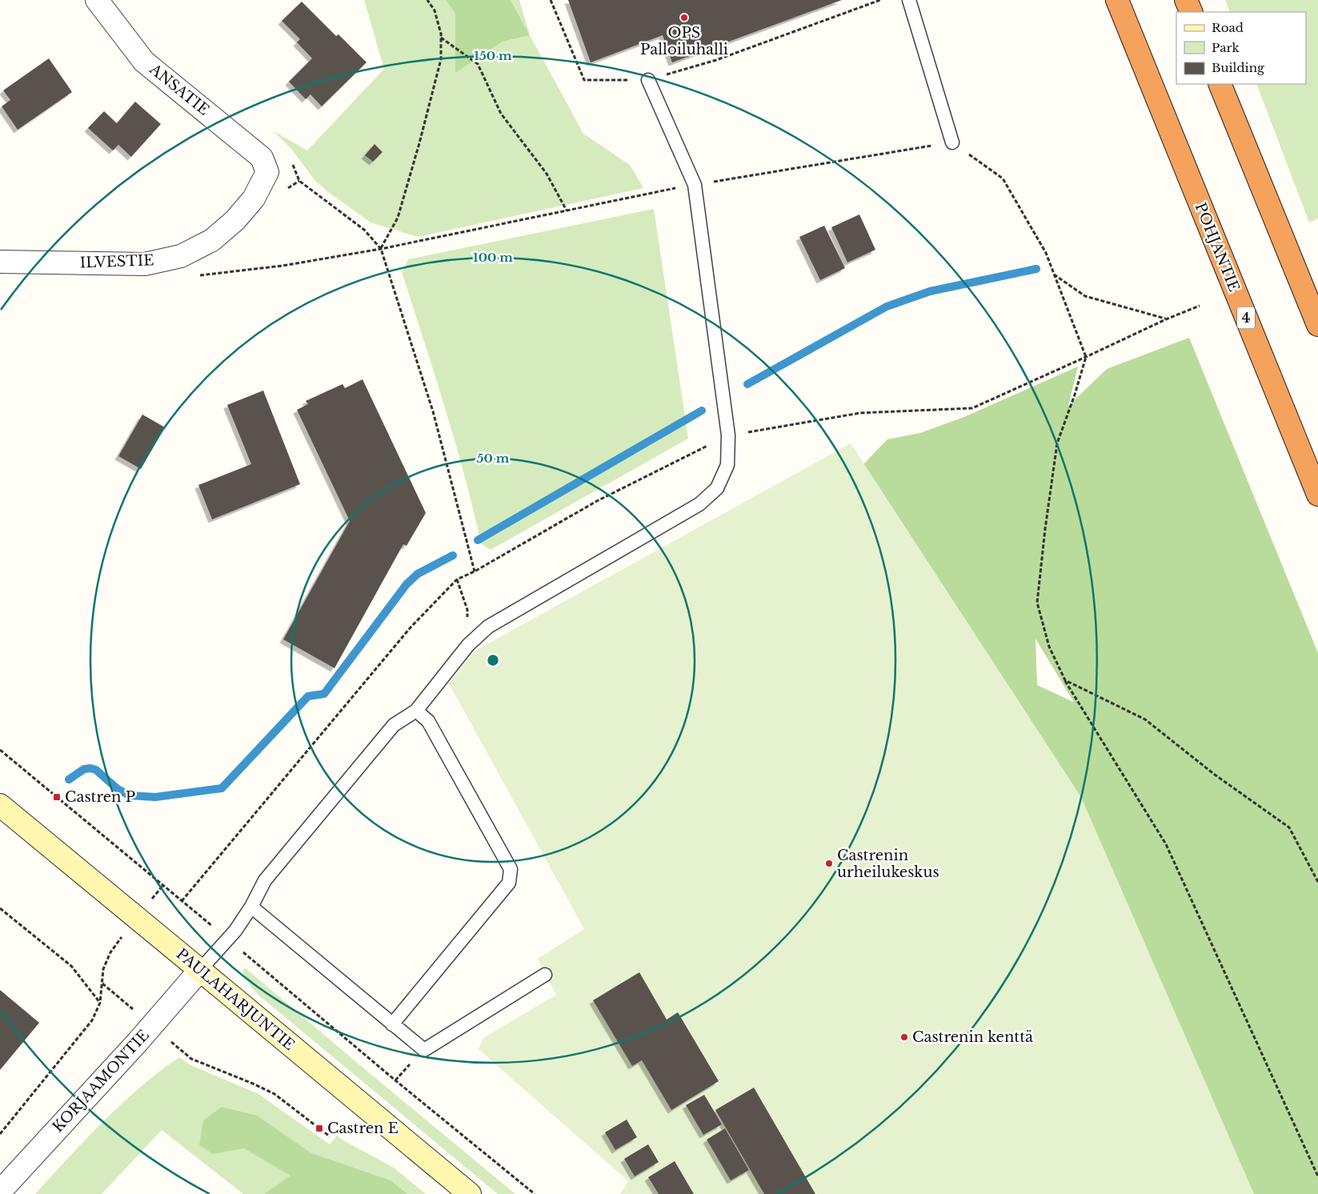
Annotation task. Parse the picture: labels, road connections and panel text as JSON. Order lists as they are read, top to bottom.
{
  "streets": {
    "highway": ["POHJANTIE", "4"],
    "street": [
      "ANSATIE",
      "ILVESTIE",
      "PAULAHARJUNTIE",
      "KORJAAMONTIE"
    ]
  },
  "crossings": [
    ["ANSATIE", "ILVESTIE"],
    ["PAULAHARJUNTIE", "KORJAAMONTIE"]
  ],
  "places": {
    "other": ["OPS Palloiluhalli", "Castrenin urheilukeskus", "Castrenin kenttä"],
    "transit": ["Castren P", "Castren E"]
  },
  "legend": ["Road", "Park", "Building"],
  "rings": ["150 m", "100 m", "50 m"]
}
